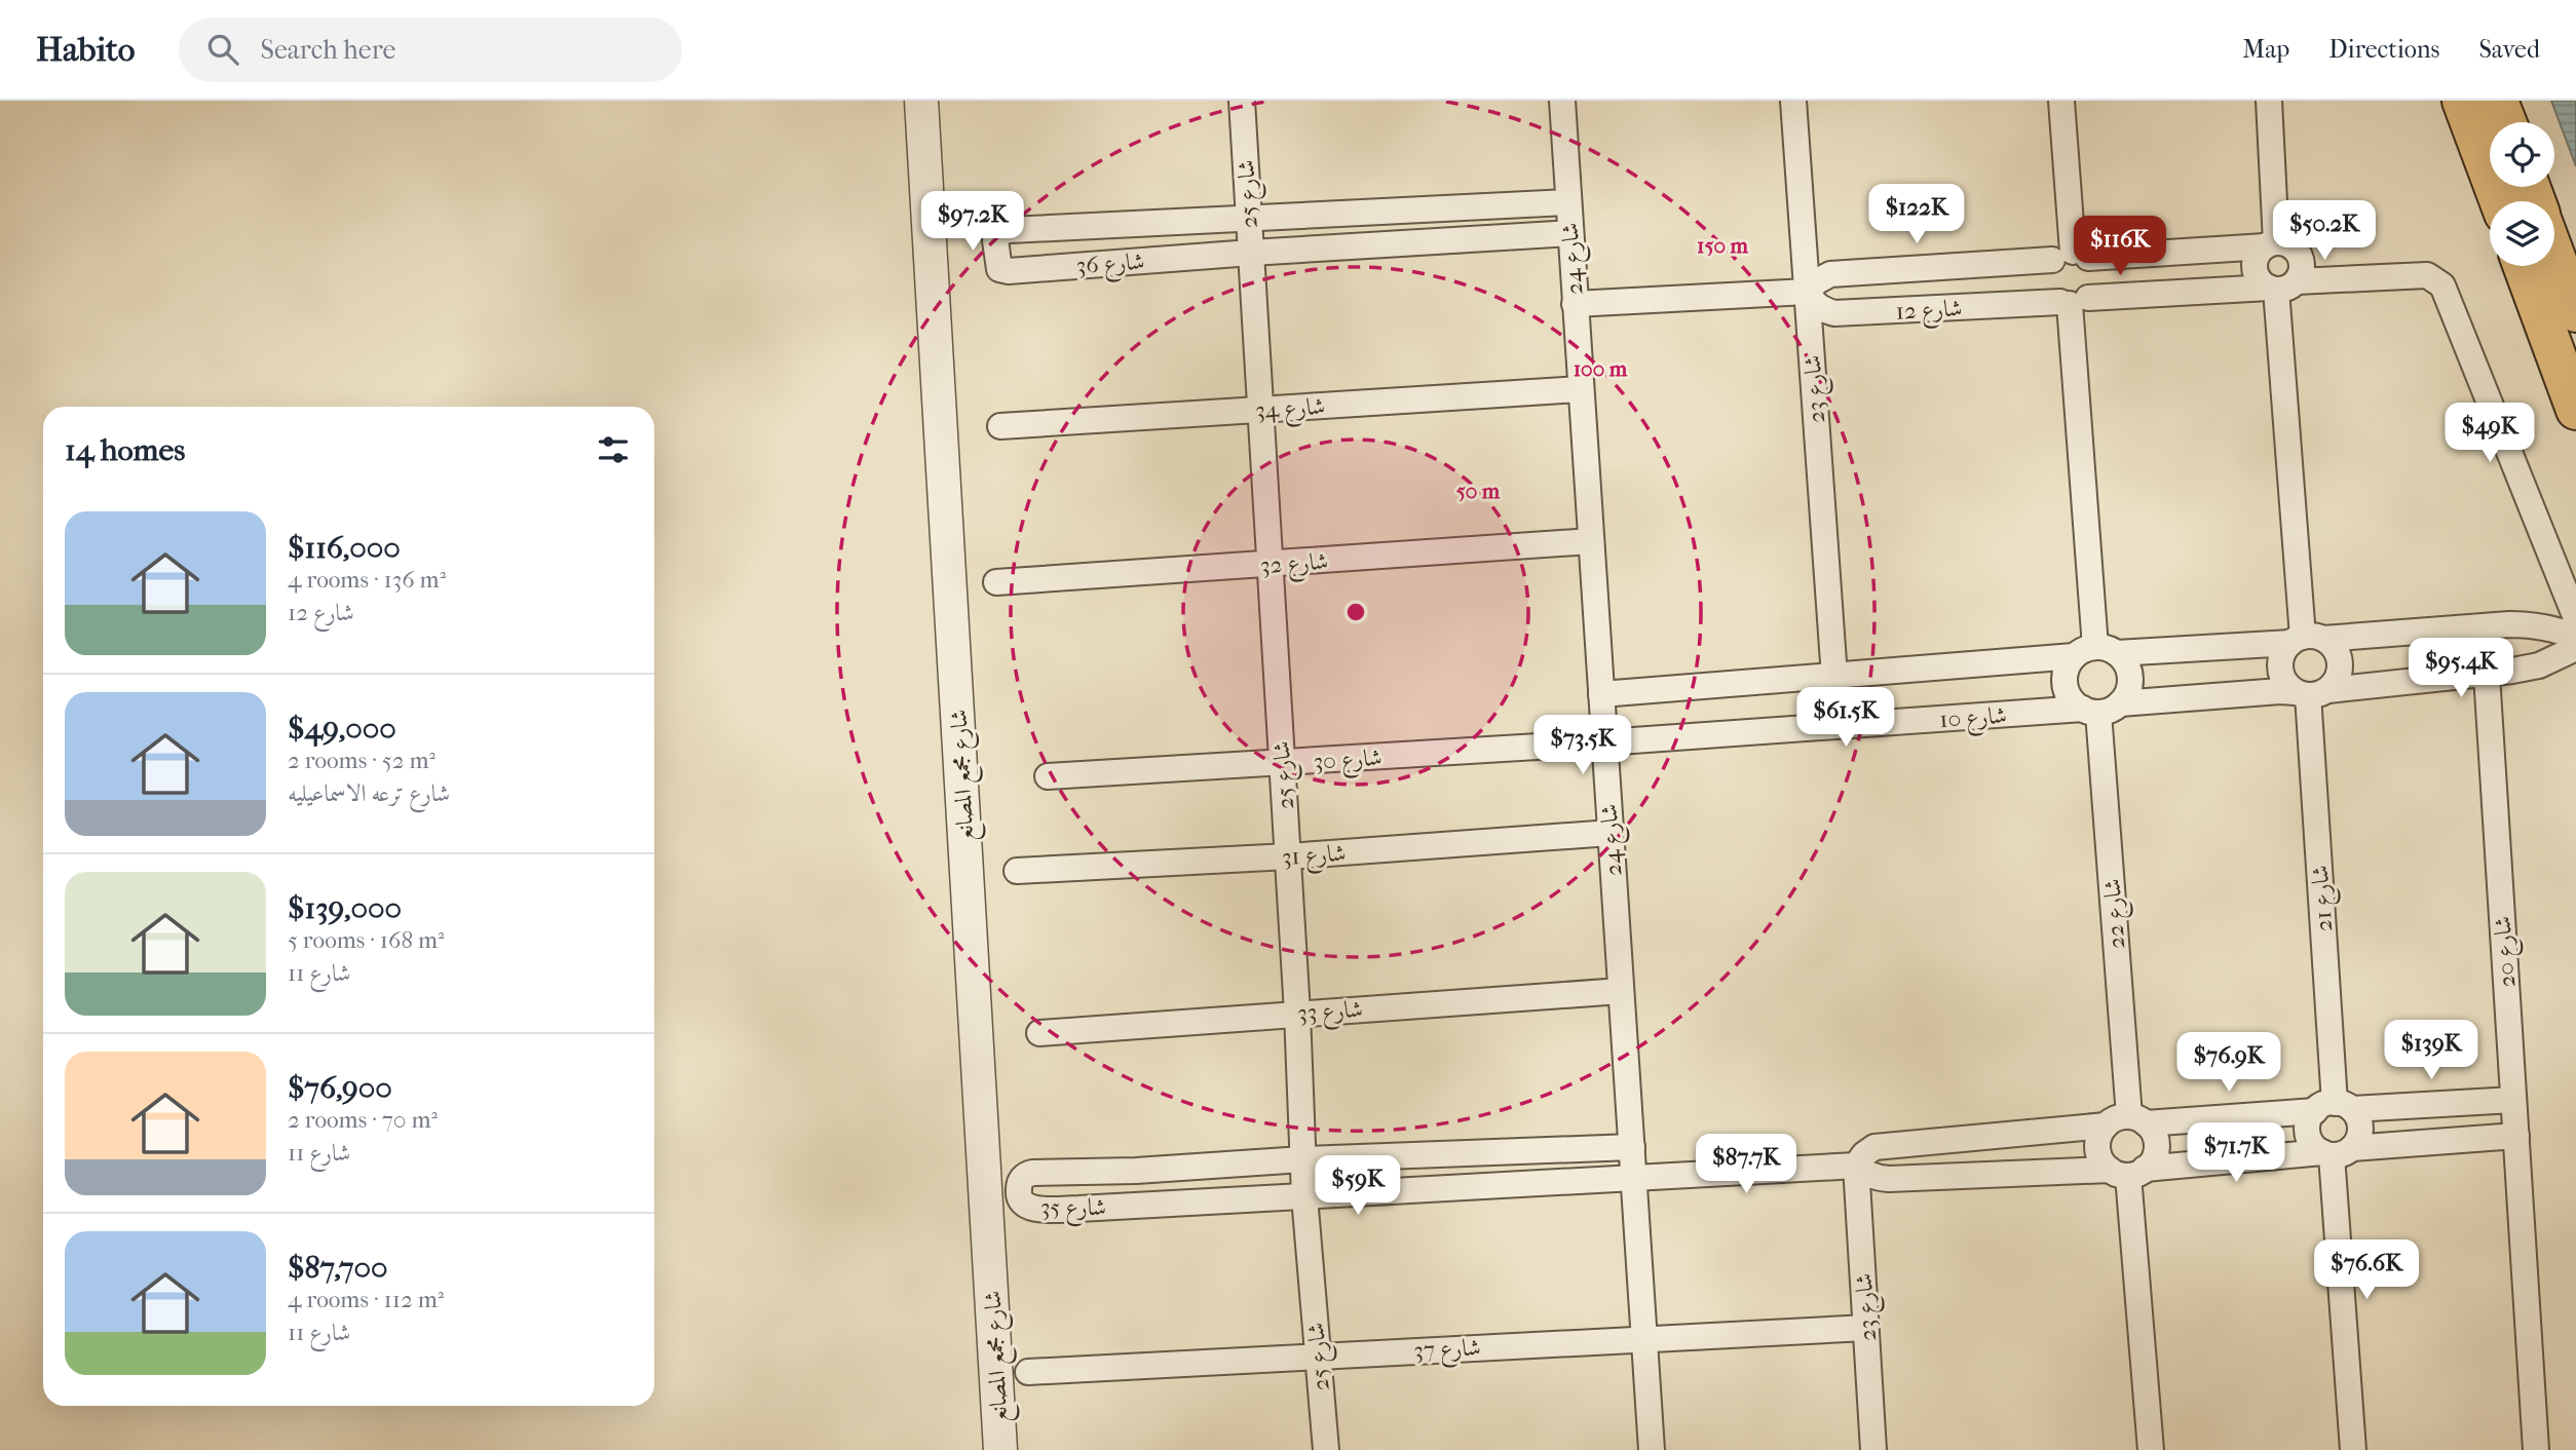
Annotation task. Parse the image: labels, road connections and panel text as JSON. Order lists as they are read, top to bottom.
{
  "streets": {
    "street": [
      "شارع 25",
      "شارع 24",
      "شارع 36",
      "شارع 12",
      "شارع 23",
      "شارع 34",
      "شارع 32",
      "شارع 10",
      "شارع 30",
      "شارع مجمع المصانع",
      "شارع 31",
      "شارع 21",
      "شارع 22",
      "شارع 20",
      "شارع 33",
      "شارع 35",
      "شارع 37"
    ]
  },
  "crossings": [
    ["شارع 25", "شارع 36"],
    ["شارع 25", "شارع 34"],
    ["شارع 25", "شارع 32"],
    ["شارع 25", "شارع 30"],
    ["شارع 25", "شارع 31"],
    ["شارع 25", "شارع 33"],
    ["شارع 25", "شارع 35"],
    ["شارع 25", "شارع 37"],
    ["شارع 24", "شارع 36"],
    ["شارع 24", "شارع 12"],
    ["شارع 24", "شارع 34"],
    ["شارع 24", "شارع 32"],
    ["شارع 24", "شارع 10"],
    ["شارع 24", "شارع 30"],
    ["شارع 24", "شارع 31"],
    ["شارع 24", "شارع 33"],
    ["شارع 24", "شارع 35"],
    ["شارع 24", "شارع 37"],
    ["شارع 12", "شارع 23"],
    ["شارع 23", "شارع 35"],
    ["شارع 23", "شارع 37"],
    ["شارع 10", "شارع 30"],
    ["شارع 10", "شارع 21"],
    ["شارع 10", "شارع 22"],
    ["شارع 10", "شارع 20"]
  ],
  "page": {
    "header": "Habito",
    "search": "Search here",
    "nav": ["Map", "Directions", "Saved"],
    "price": [
      "$122K",
      "$97.2K",
      "$50.2K",
      "$116K",
      "$49K",
      "$95.4K",
      "$61.5K",
      "$73.5K",
      "$139K",
      "$76.9K",
      "$71.7K",
      "$87.7K",
      "$59K",
      "$76.6K"
    ],
    "heading": "14 homes",
    "list": [
      {
        "name": "$116,000",
        "note": "4 rooms · 136 m² · شارع 12"
      },
      {
        "name": "$49,000",
        "note": "2 rooms · 52 m² · شارع ترعه الاسماعيليه"
      },
      {
        "name": "$139,000",
        "note": "5 rooms · 168 m² · شارع 11"
      },
      {
        "name": "$76,900",
        "note": "2 rooms · 70 m² · شارع 11"
      },
      {
        "name": "$87,700",
        "note": "4 rooms · 112 m² · شارع 11"
      }
    ]
  },
  "rings": ["150 m", "100 m", "50 m"]
}
